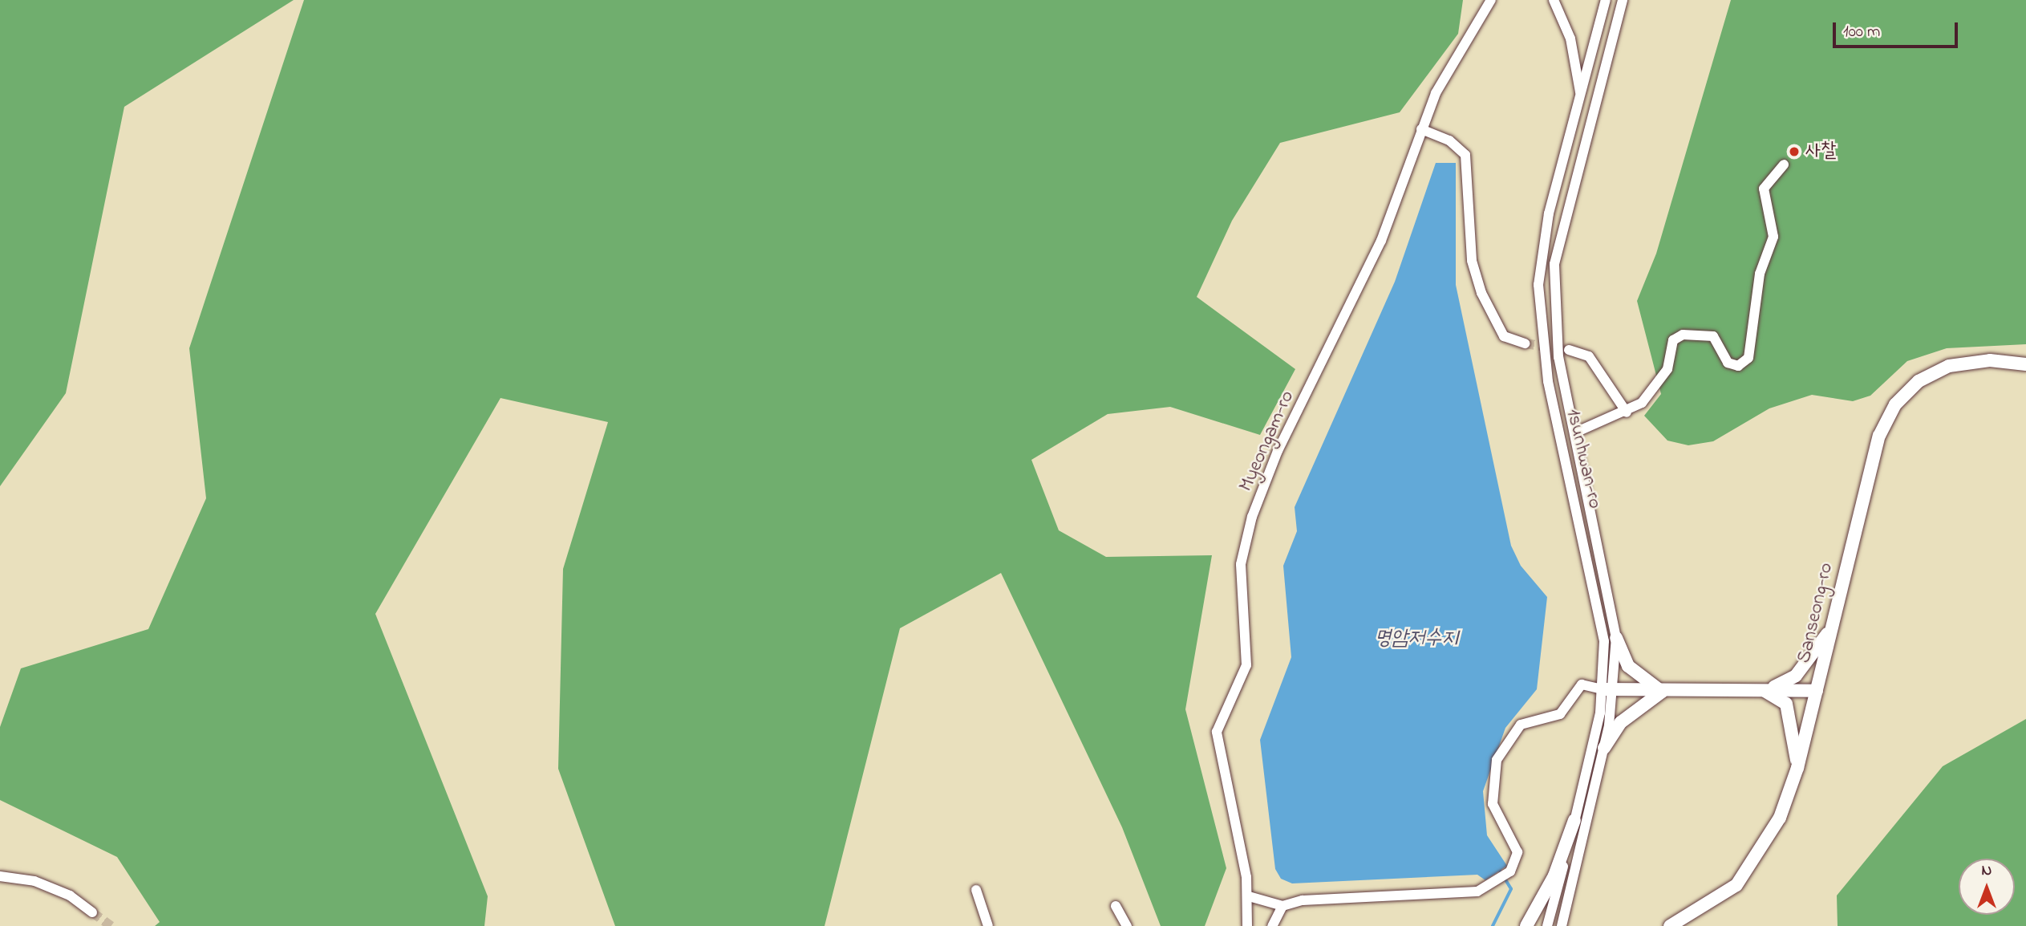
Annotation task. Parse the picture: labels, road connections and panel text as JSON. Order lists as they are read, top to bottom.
{
  "streets": {
    "main road": ["Sanseong-ro"],
    "street": ["Myeongam-ro", "1sunhwan-ro"]
  },
  "water": ["명암저수지"],
  "places": ["사찰"],
  "scale_bar": "100 m",
  "north": "top"
}
